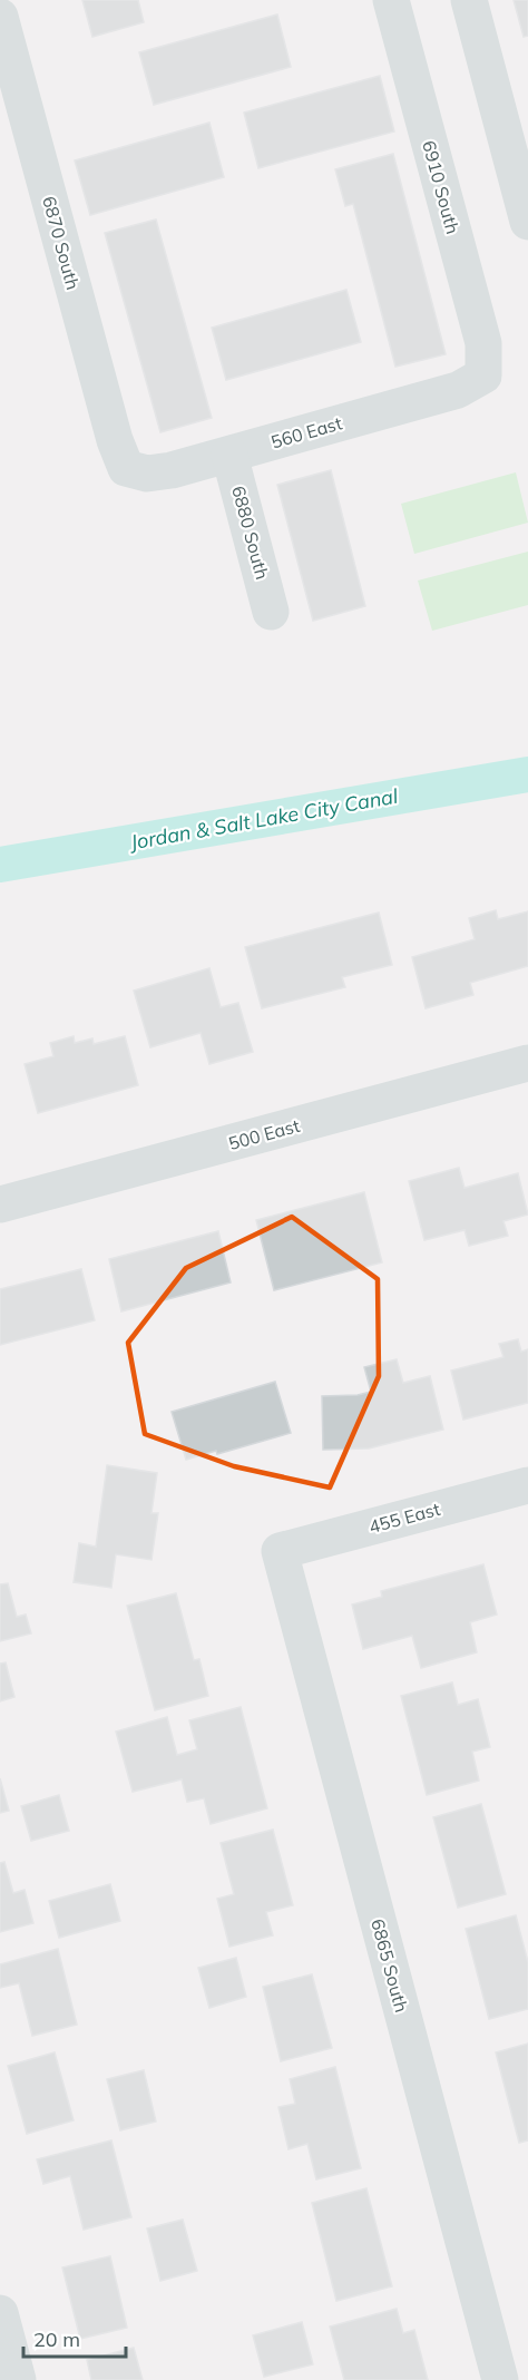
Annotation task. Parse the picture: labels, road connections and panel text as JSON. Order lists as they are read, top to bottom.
{
  "streets": {
    "street": [
      "6910 South",
      "6870 South",
      "560 East",
      "6880 South",
      "500 East",
      "455 East",
      "6865 South"
    ]
  },
  "crossings": [
    ["6910 South", "560 East"],
    ["6870 South", "560 East"],
    ["560 East", "6880 South"],
    ["455 East", "6865 South"]
  ],
  "water": ["Jordan & Salt Lake City Canal"],
  "scale_bar": "20 m"
}
